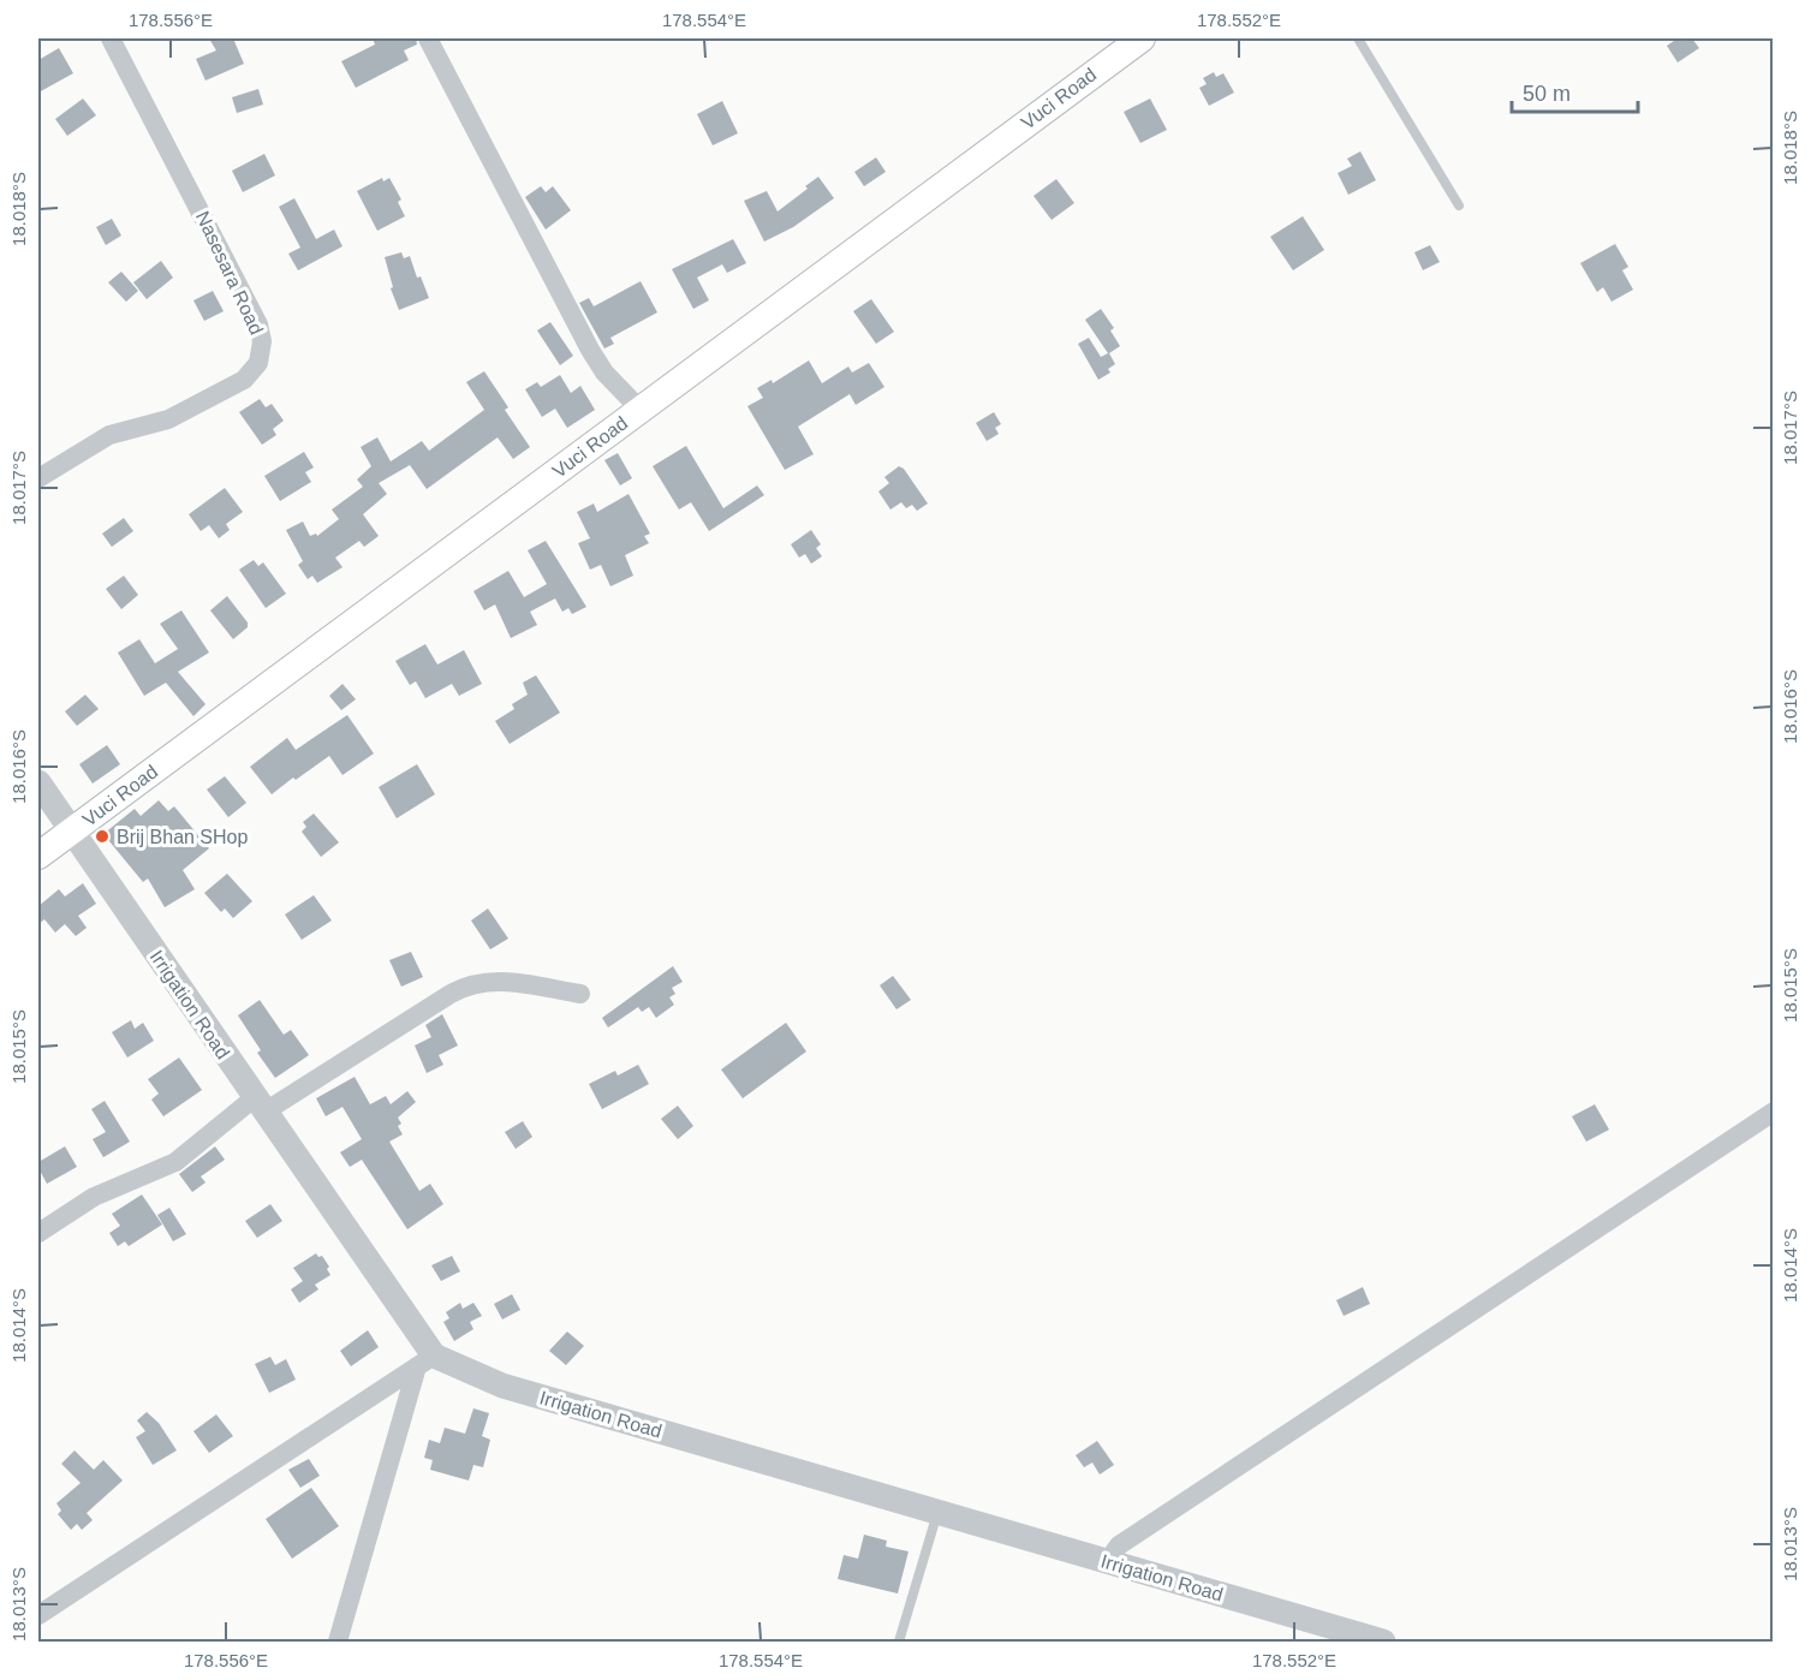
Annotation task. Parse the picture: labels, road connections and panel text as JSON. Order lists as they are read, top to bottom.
{
  "streets": {
    "main road": ["Vuci Road"],
    "street": ["Nasesara Road", "Irrigation Road"]
  },
  "crossings": [
    ["Vuci Road", "Irrigation Road"]
  ],
  "places": ["Brij Bhan SHop"],
  "scale_bar": "50 m",
  "coordinates": [
    "178.556°E",
    "178.554°E",
    "178.552°E",
    "18.018°S",
    "18.017°S",
    "18.016°S",
    "18.015°S",
    "18.014°S",
    "18.013°S"
  ]
}
